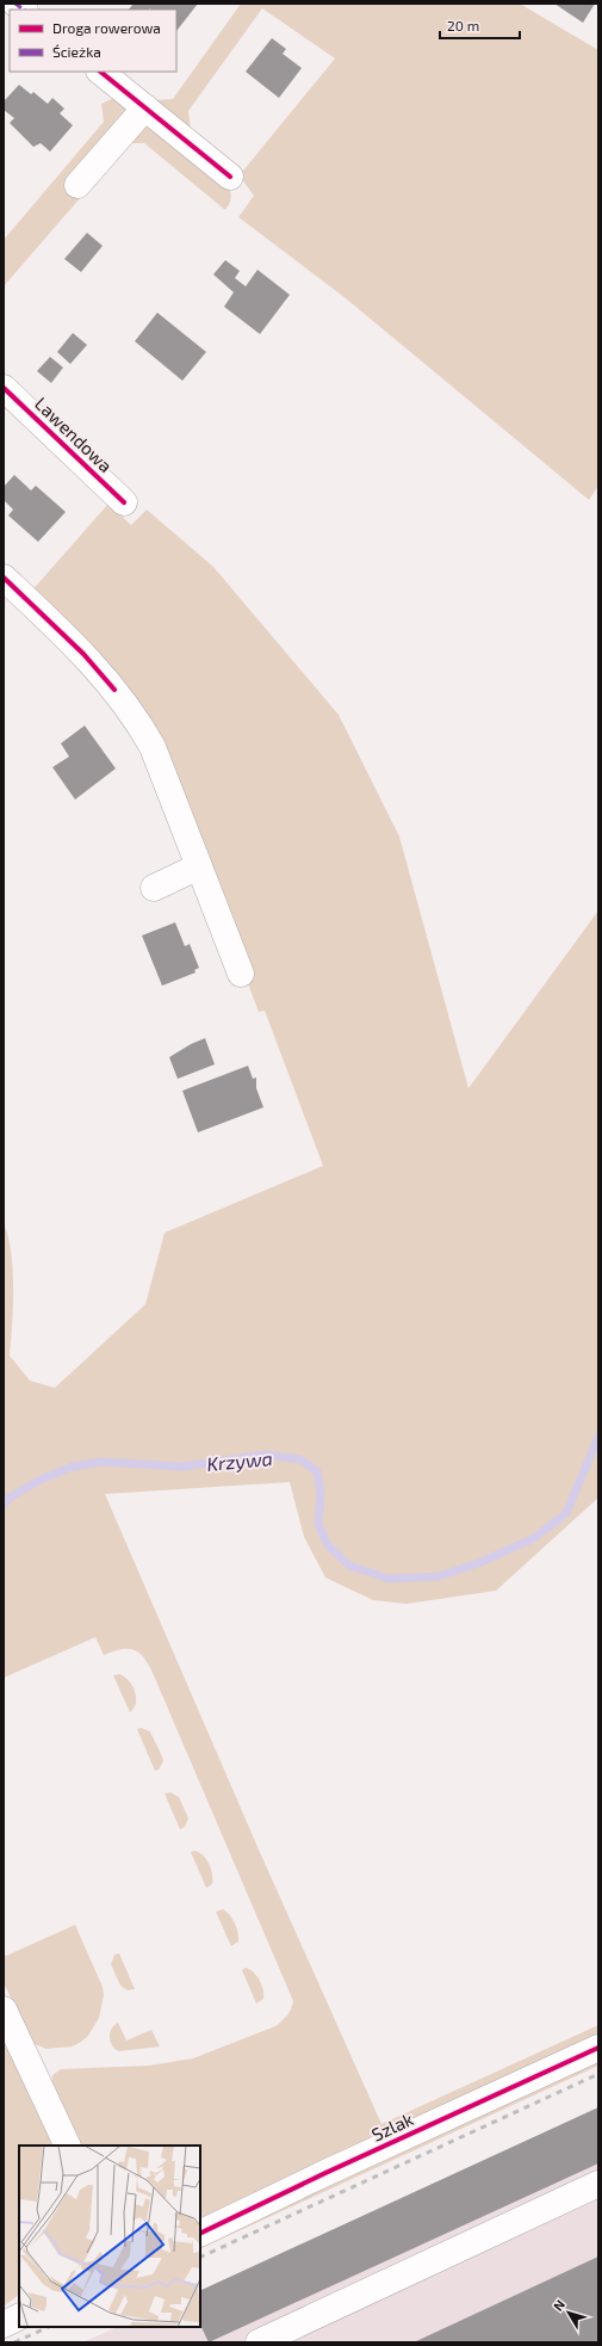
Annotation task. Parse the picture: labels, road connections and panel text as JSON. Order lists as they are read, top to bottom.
{
  "streets": {
    "street": ["Lawendowa", "Szlak"]
  },
  "water": ["Krzywa"],
  "legend": ["Droga rowerowa", "Ścieżka"],
  "scale_bar": "20 m",
  "north": "top left"
}
